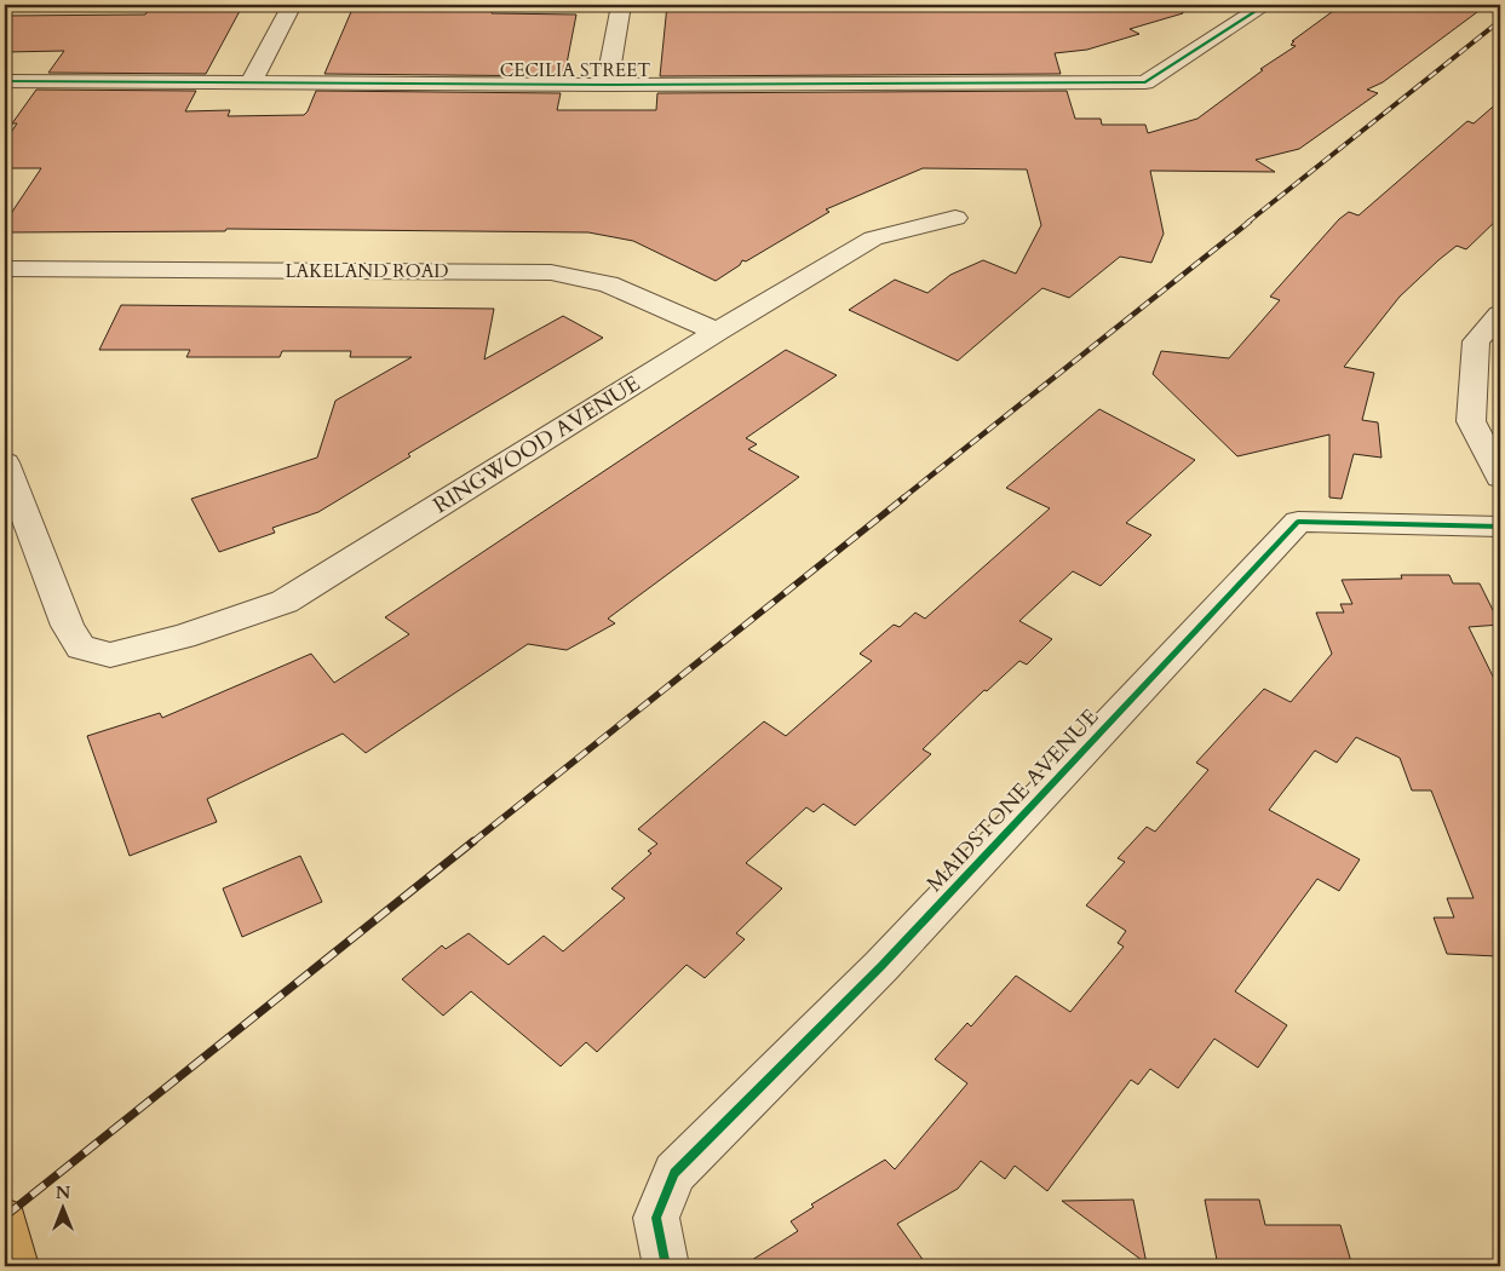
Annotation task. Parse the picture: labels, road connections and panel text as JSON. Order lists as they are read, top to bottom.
{
  "streets": {
    "street": [
      "CECILIA STREET",
      "LAKELAND ROAD",
      "RINGWOOD AVENUE",
      "MAIDSTONE AVENUE"
    ]
  },
  "crossings": [
    ["LAKELAND ROAD", "RINGWOOD AVENUE"]
  ],
  "north": "top"
}
